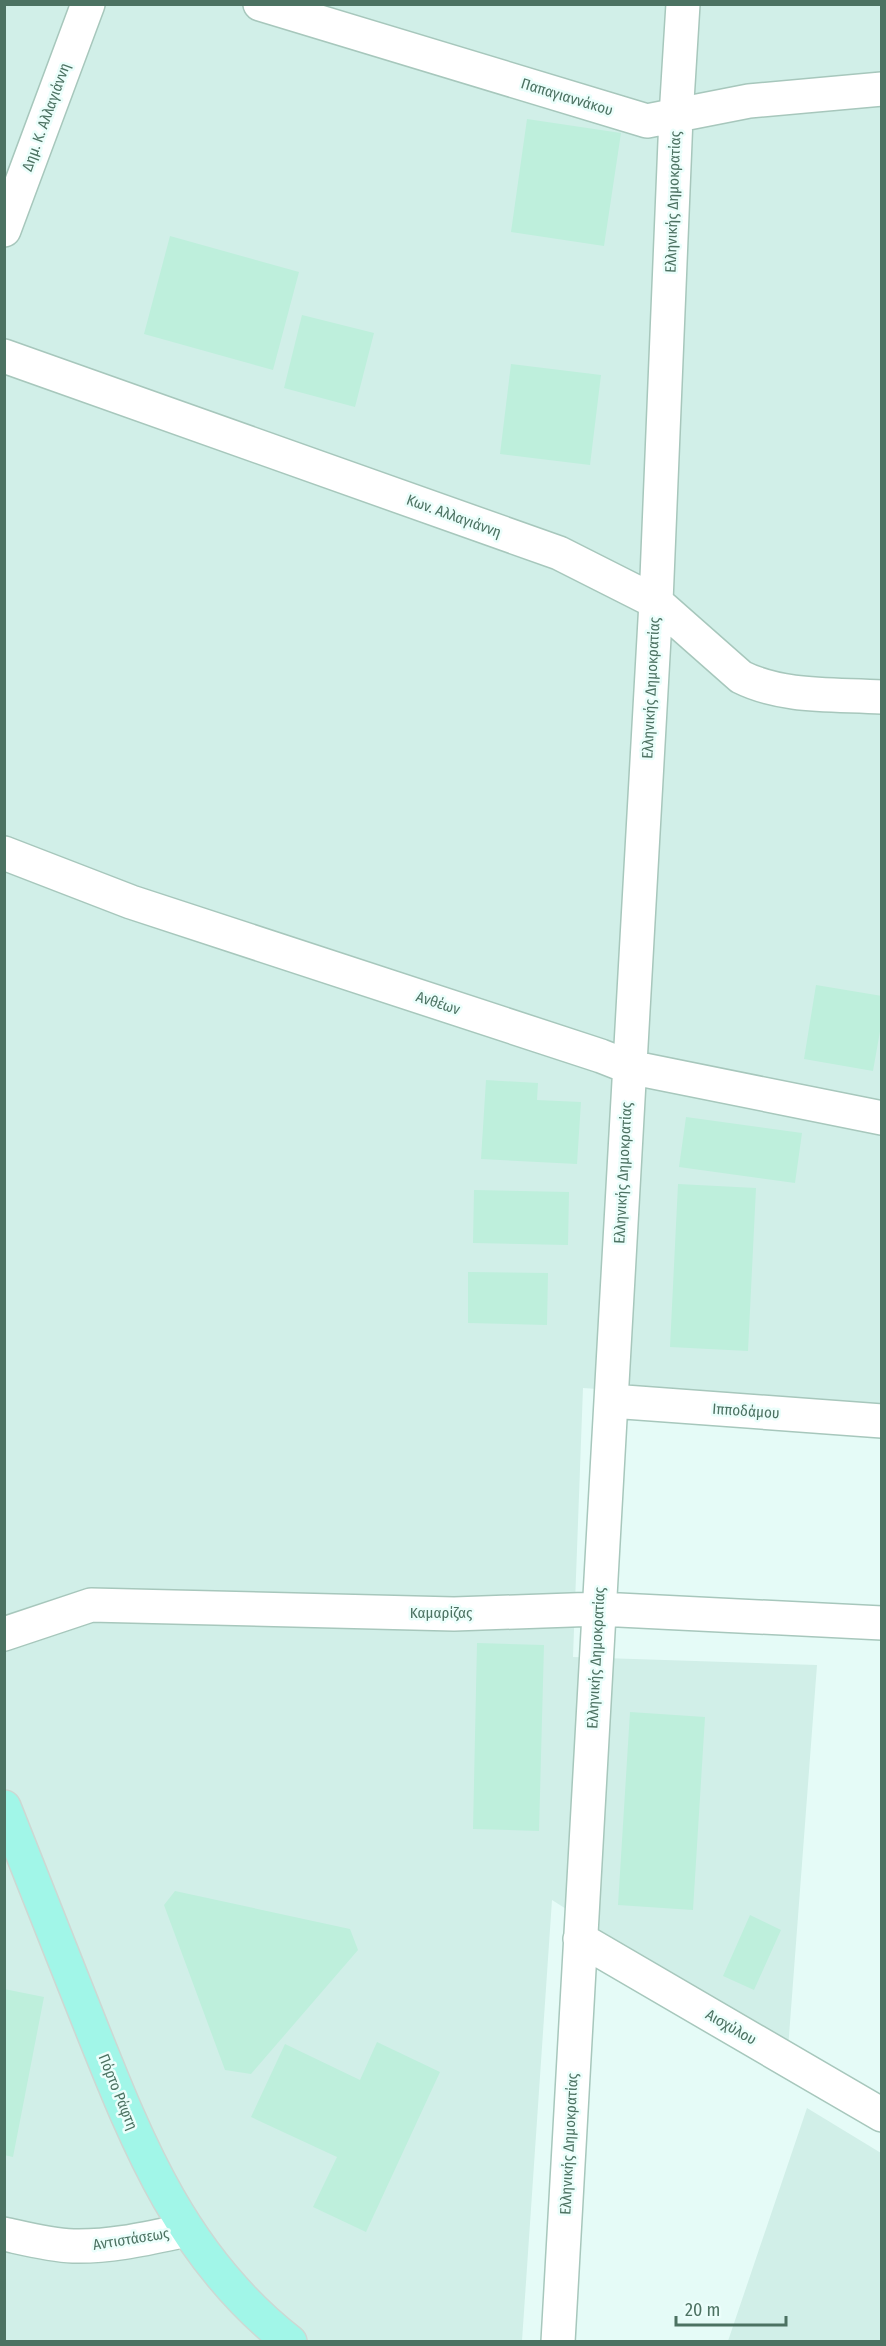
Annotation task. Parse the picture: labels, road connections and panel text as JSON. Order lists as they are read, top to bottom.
{
  "streets": {
    "main road": ["Πόρτο Ράφτη"],
    "street": [
      "Παπαγιαννάκου",
      "Δημ. Κ. Αλλαγιάννη",
      "Ελληνικής Δημοκρατίας",
      "Κων. Αλλαγιάννη",
      "Ανθέων",
      "Ιπποδάμου",
      "Καμαρίζας",
      "Αισχύλου",
      "Αντιστάσεως"
    ]
  },
  "crossings": [
    ["Παπαγιαννάκου", "Ελληνικής Δημοκρατίας"],
    ["Ελληνικής Δημοκρατίας", "Κων. Αλλαγιάννη"],
    ["Ελληνικής Δημοκρατίας", "Ανθέων"],
    ["Ελληνικής Δημοκρατίας", "Ιπποδάμου"],
    ["Ελληνικής Δημοκρατίας", "Καμαρίζας"],
    ["Ελληνικής Δημοκρατίας", "Αισχύλου"],
    ["Πόρτο Ράφτη", "Αντιστάσεως"]
  ],
  "scale_bar": "20 m"
}
